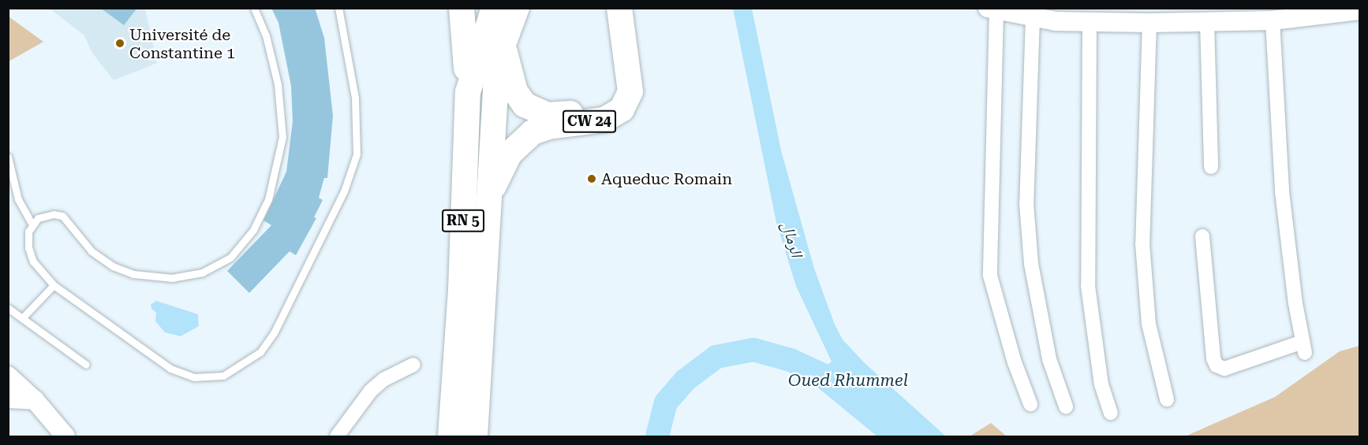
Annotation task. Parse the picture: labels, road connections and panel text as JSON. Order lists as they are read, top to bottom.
{
  "streets": {
    "highway": ["CW 24", "RN 5"]
  },
  "crossings": [
    ["CW 24", "RN 5"]
  ],
  "water": ["الرمال", "Oued Rhummel"],
  "places": ["Université de Constantine 1", "Aqueduc Romain"]
}
